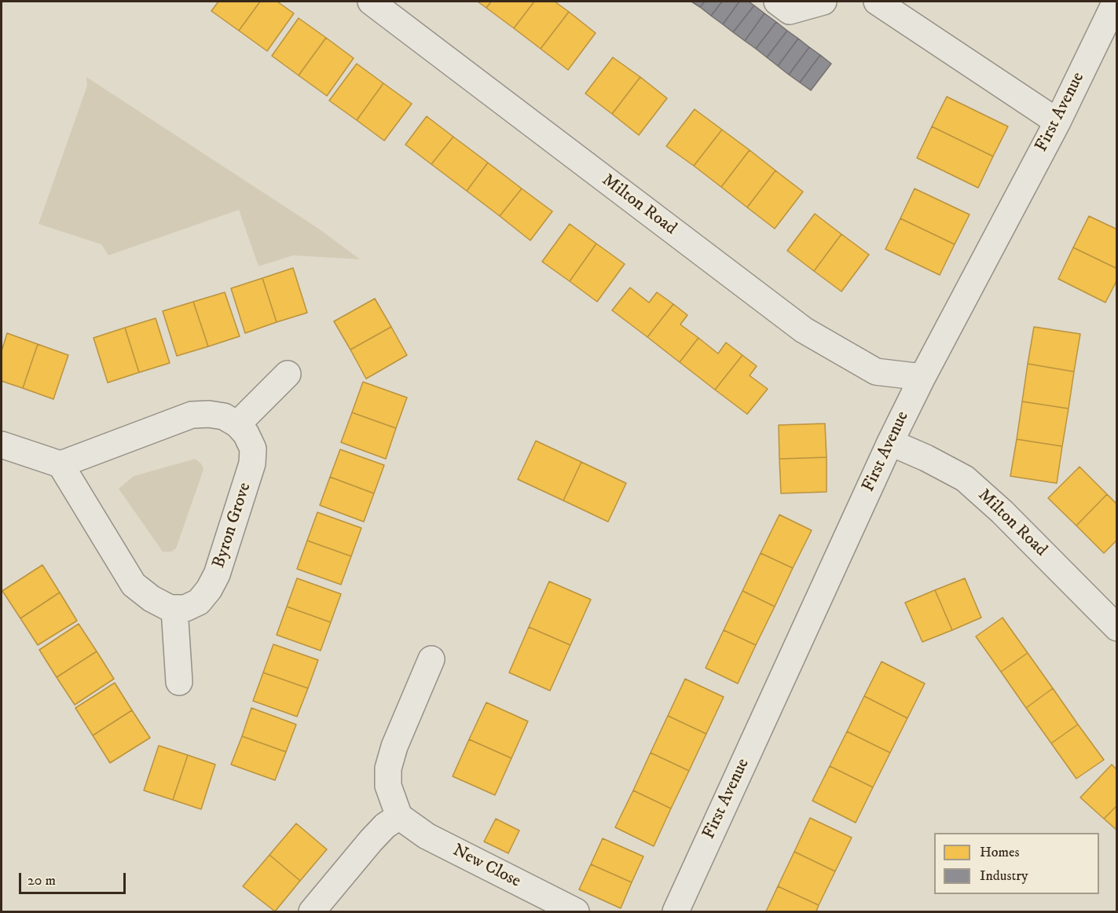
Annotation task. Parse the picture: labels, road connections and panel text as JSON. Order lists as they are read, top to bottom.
{
  "streets": {
    "street": [
      "First Avenue",
      "Milton Road",
      "Byron Grove",
      "New Close"
    ]
  },
  "crossings": [
    ["First Avenue", "Milton Road"]
  ],
  "legend": ["Homes", "Industry"],
  "scale_bar": "20 m"
}
